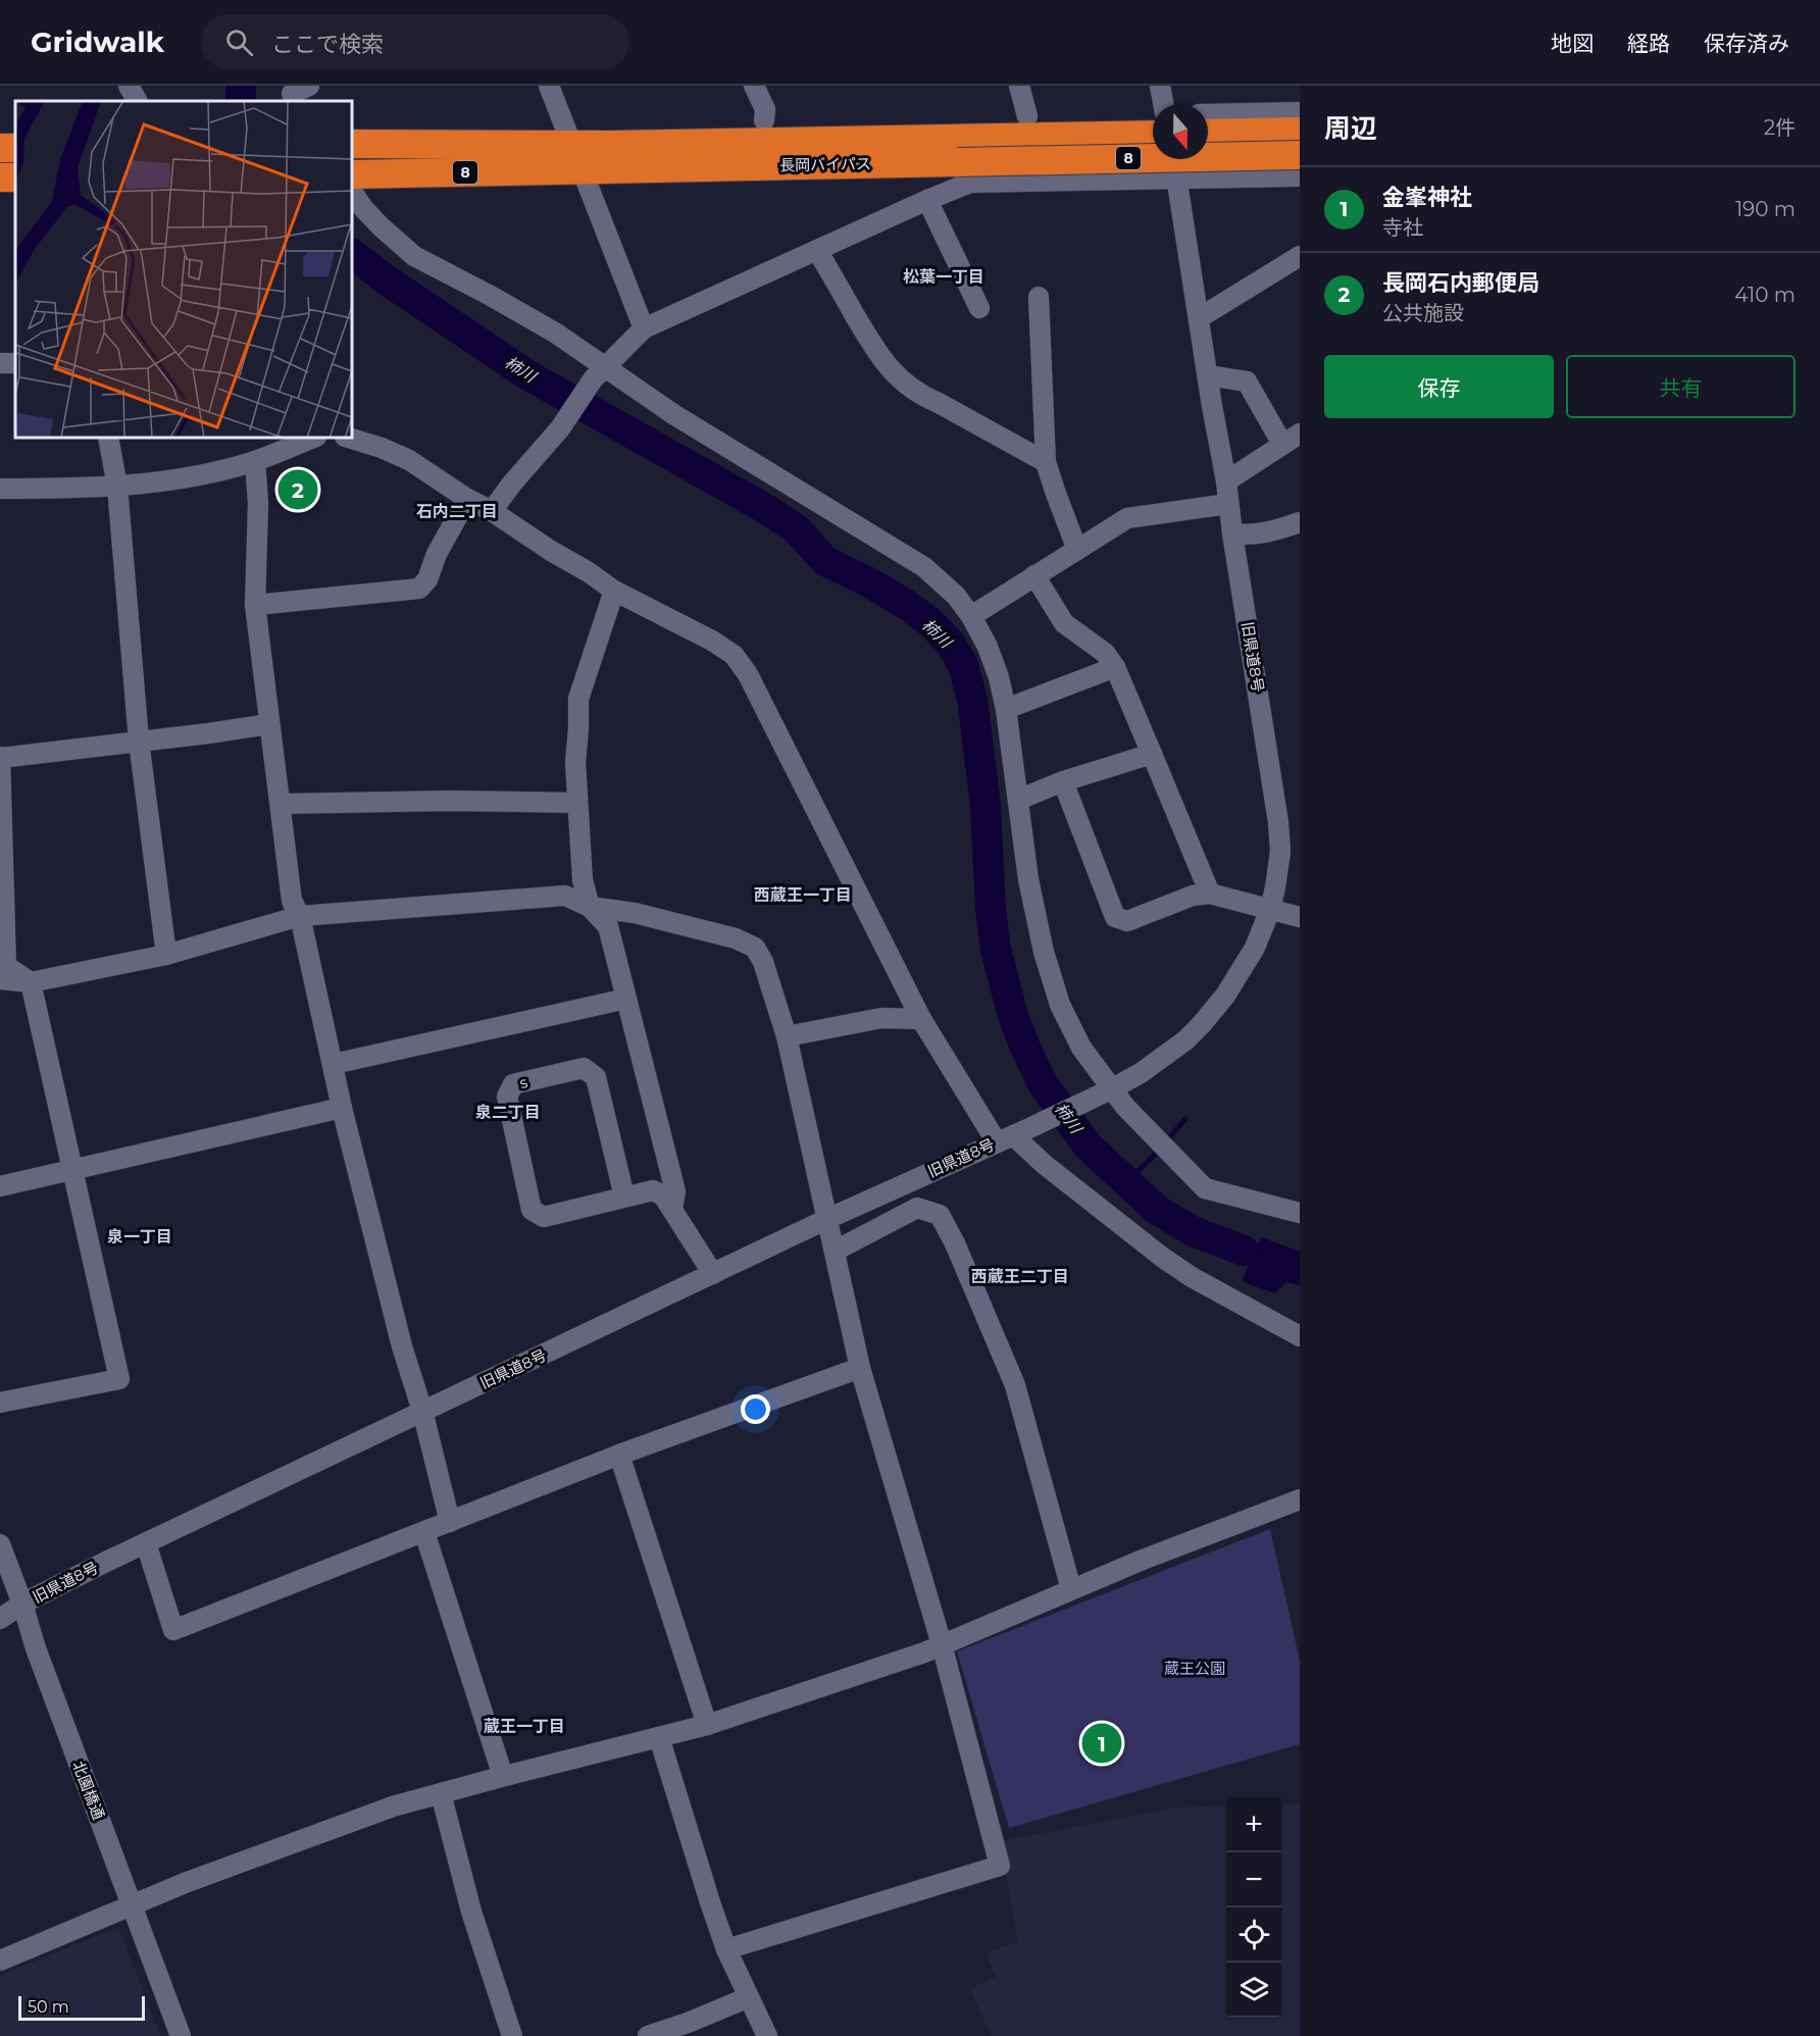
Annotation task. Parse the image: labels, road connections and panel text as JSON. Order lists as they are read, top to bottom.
{
  "streets": {
    "highway": ["8", "長岡バイパス"],
    "street": ["旧県道8号", "s", "北園橋通"]
  },
  "crossings": [
    ["旧県道8号", "s"],
    ["旧県道8号", "北園橋通"]
  ],
  "districts": [
    "松葉一丁目",
    "石内二丁目",
    "西蔵王一丁目",
    "泉二丁目",
    "泉一丁目",
    "西蔵王二丁目",
    "蔵王一丁目"
  ],
  "water": ["柿川"],
  "parks": ["蔵王公園"],
  "scale_bar": "50 m",
  "north": "bottom",
  "page": {
    "header": "Gridwalk",
    "search": "ここで検索",
    "nav": ["地図", "経路", "保存済み"],
    "heading": ["周辺", "2件"],
    "list": [
      {
        "mark": "1",
        "name": "金峯神社",
        "note": "寺社",
        "value": "190 m"
      },
      {
        "mark": "2",
        "name": "長岡石内郵便局",
        "note": "公共施設",
        "value": "410 m"
      }
    ],
    "buttons": ["保存", "共有"],
    "pins": ["2", "1"],
    "map_buttons": ["+", "−"],
    "scale": "50 m"
  }
}
